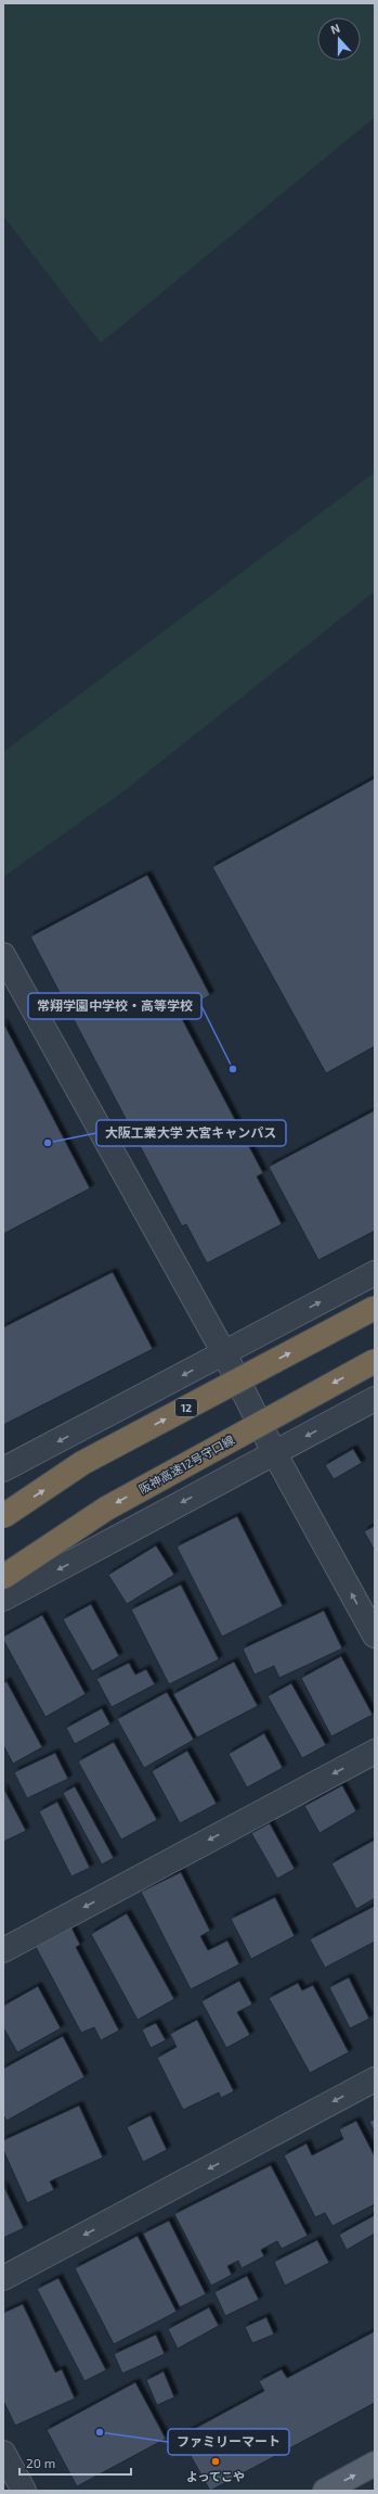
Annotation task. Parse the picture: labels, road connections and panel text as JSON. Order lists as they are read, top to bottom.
{
  "streets": {
    "highway": ["12", "阪神高速12号守口線"]
  },
  "places": [
    "常翔学園中学校・高等学校",
    "大阪工業大学 大宮キャンパス",
    "ファミリーマート",
    "よってこや"
  ],
  "scale_bar": "20 m",
  "north": "top"
}
